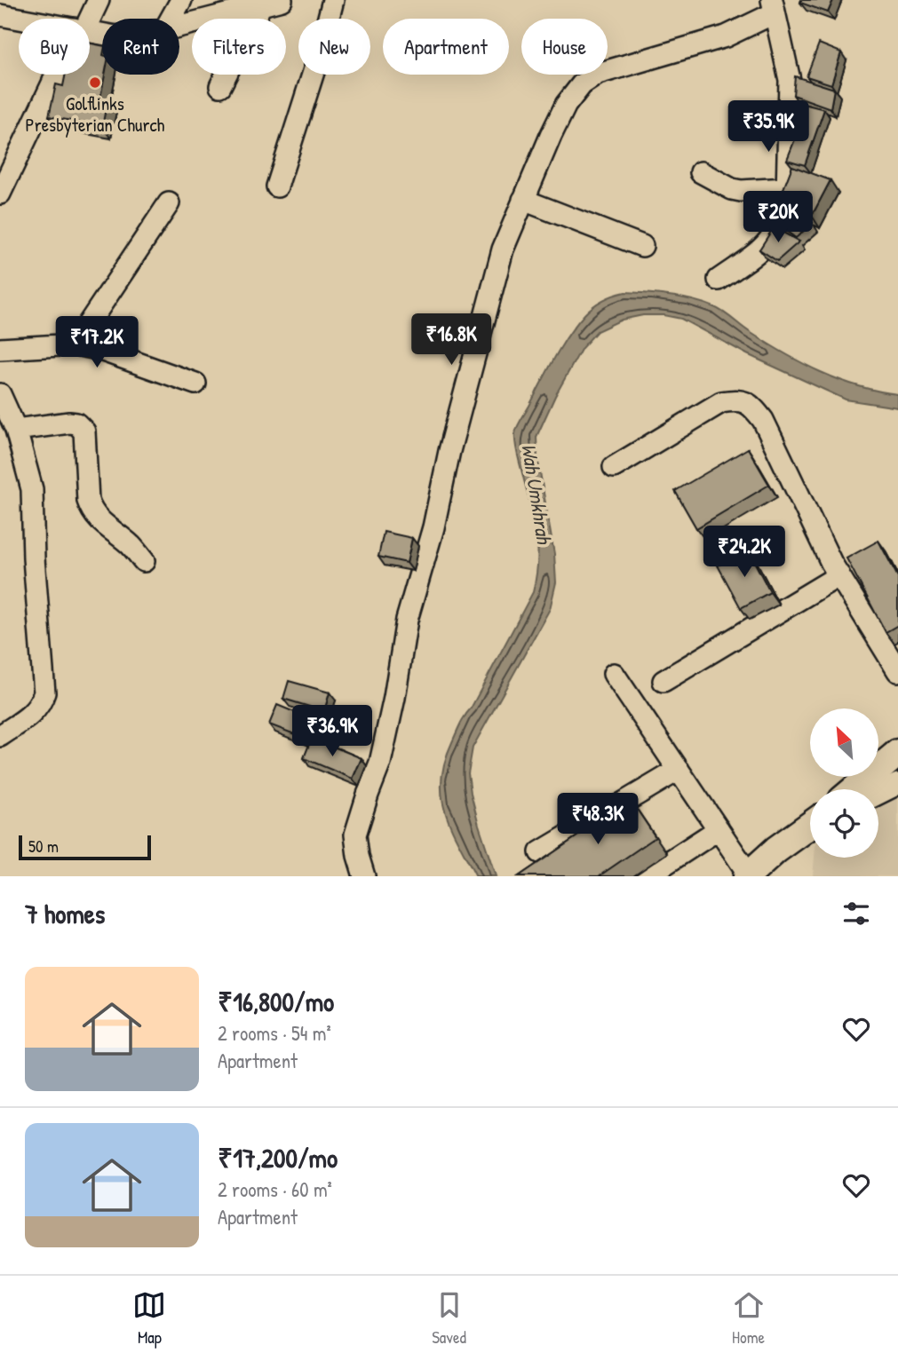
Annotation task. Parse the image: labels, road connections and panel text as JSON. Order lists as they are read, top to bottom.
{
  "water": ["Wah Umkhrah"],
  "places": ["Golflinks Presbyterian Church"],
  "scale_bar": "50 m",
  "north": "top left",
  "page": {
    "chip": [
      "Buy",
      "Rent",
      "Filters",
      "New",
      "Apartment",
      "House"
    ],
    "price": [
      "₹35.9K",
      "₹20K",
      "₹16.8K",
      "₹17.2K",
      "₹24.2K",
      "₹36.9K",
      "₹48.3K"
    ],
    "scale": "50 m",
    "heading": "7 homes",
    "list": [
      {
        "name": "₹16,800/mo",
        "note": "2 rooms · 54 m² · Apartment"
      },
      {
        "name": "₹17,200/mo",
        "note": "2 rooms · 60 m² · Apartment"
      }
    ],
    "tabs": ["Map", "Saved", "Home"]
  }
}
